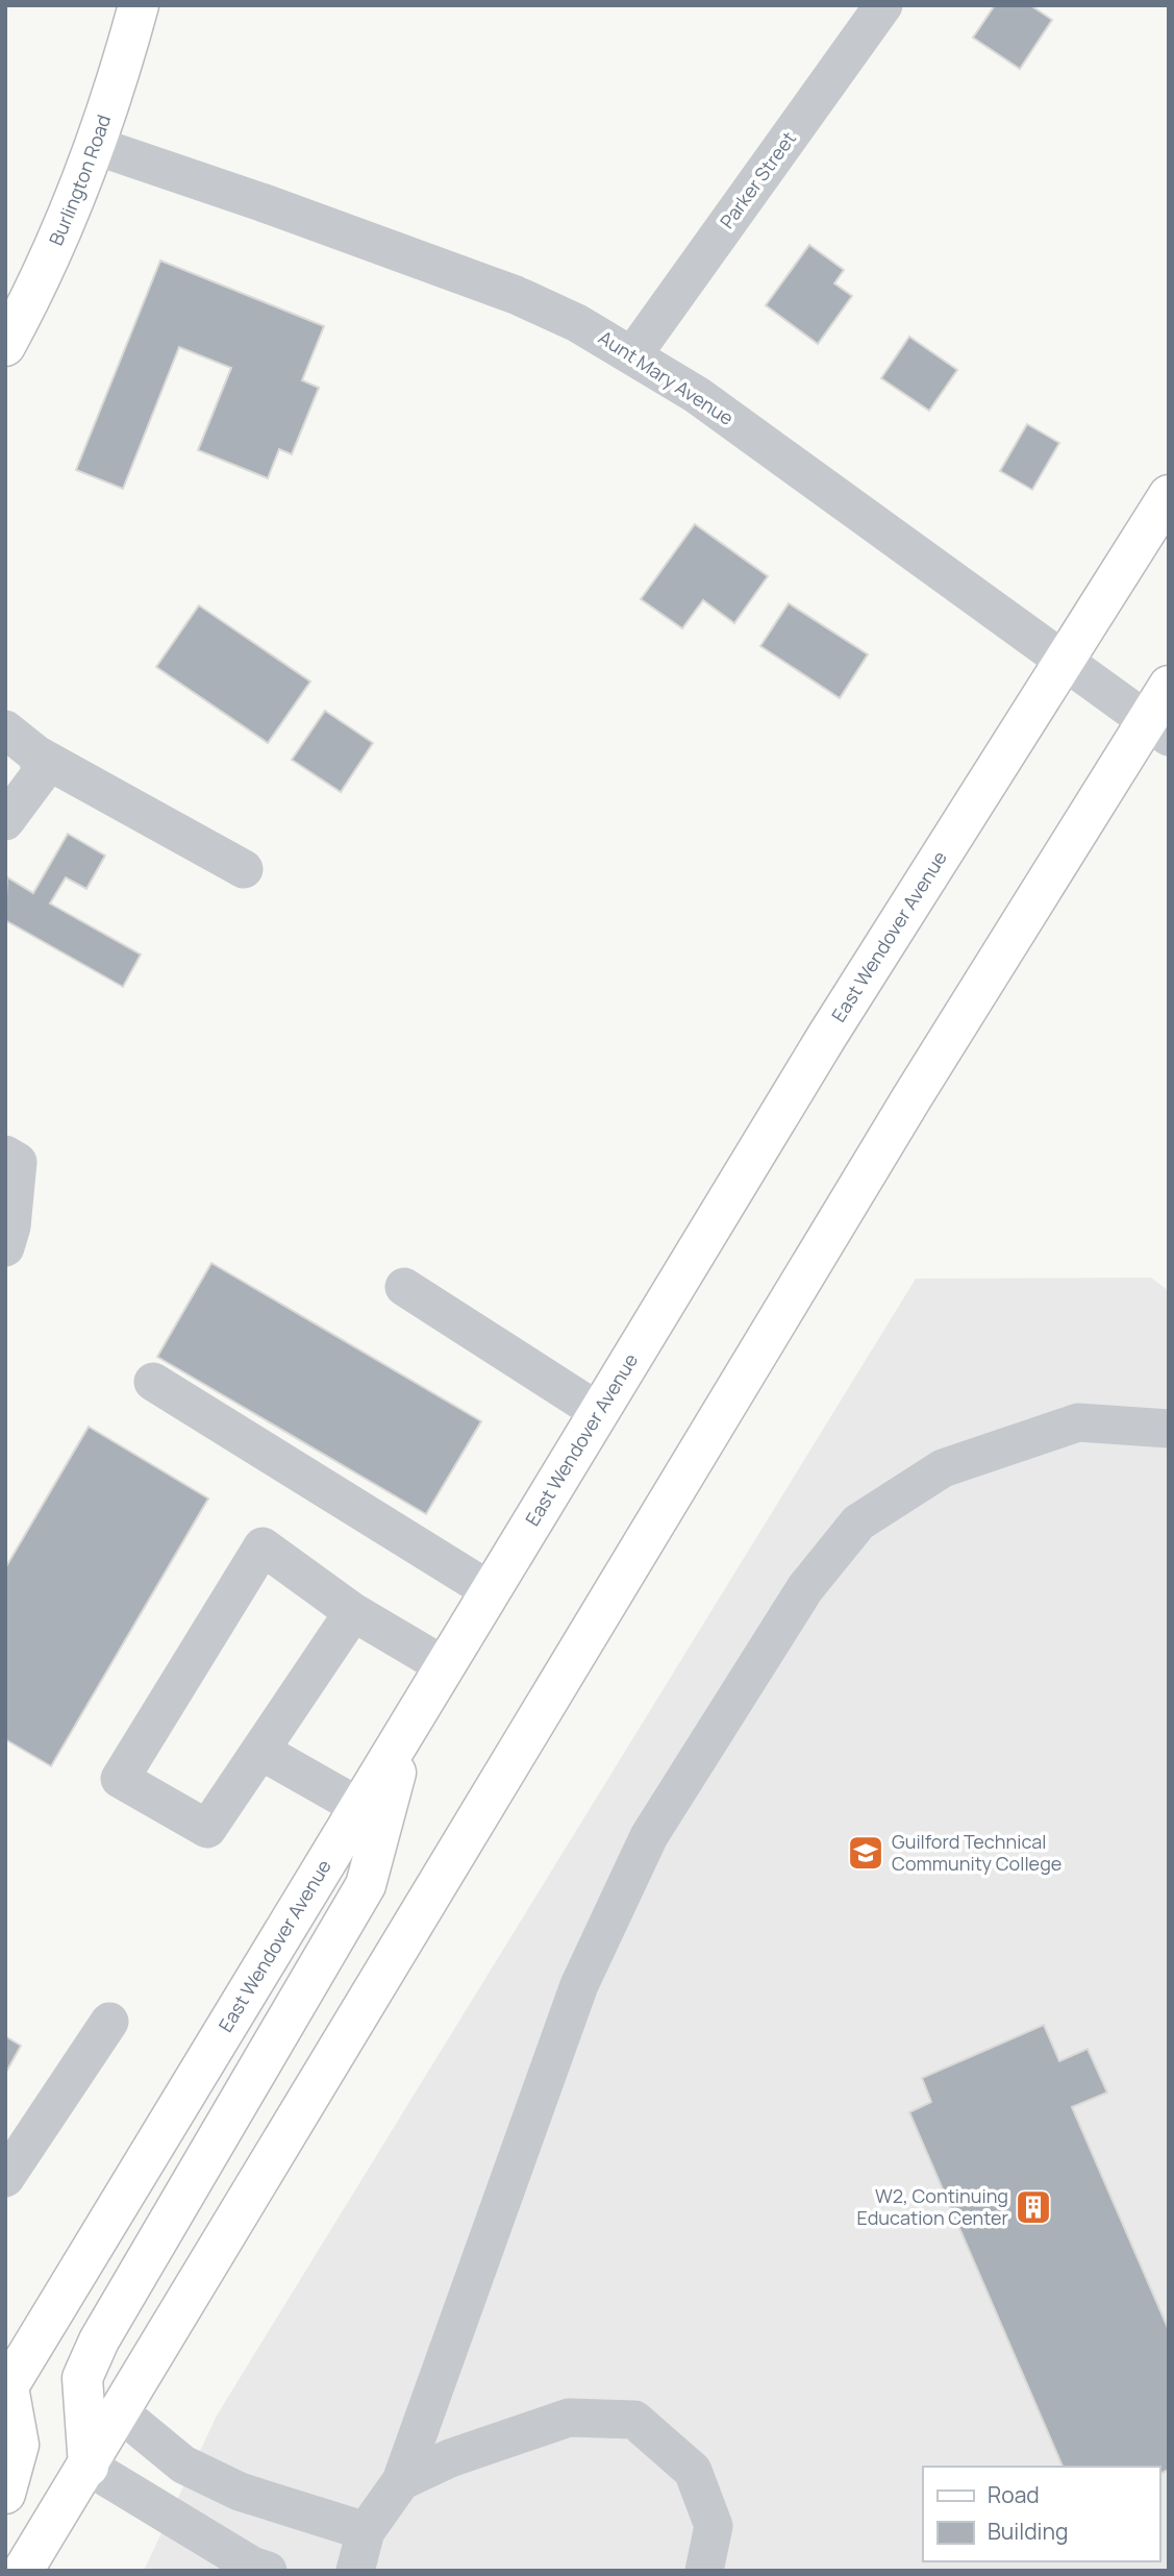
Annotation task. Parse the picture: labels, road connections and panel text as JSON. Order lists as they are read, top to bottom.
{
  "streets": {
    "main road": ["Burlington Road", "East Wendover Avenue"],
    "street": ["Parker Street", "Aunt Mary Avenue"]
  },
  "crossings": [
    ["Burlington Road", "Aunt Mary Avenue"],
    ["Parker Street", "Aunt Mary Avenue"],
    ["Aunt Mary Avenue", "East Wendover Avenue"]
  ],
  "places": {
    "school or university": ["Guilford Technical Community College"],
    "building": ["W2, Continuing Education Center"]
  },
  "legend": ["Road", "Building"]
}
